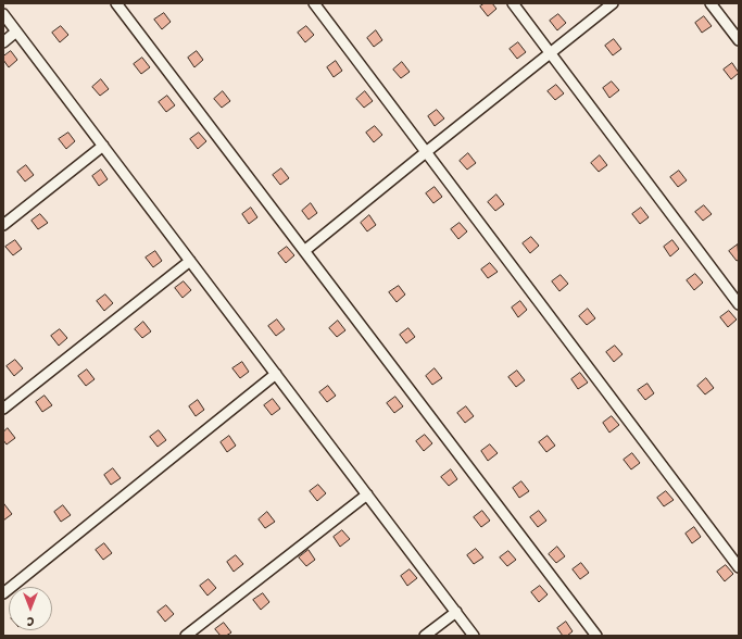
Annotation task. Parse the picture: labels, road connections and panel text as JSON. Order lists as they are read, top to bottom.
{
  "north": "bottom"
}
